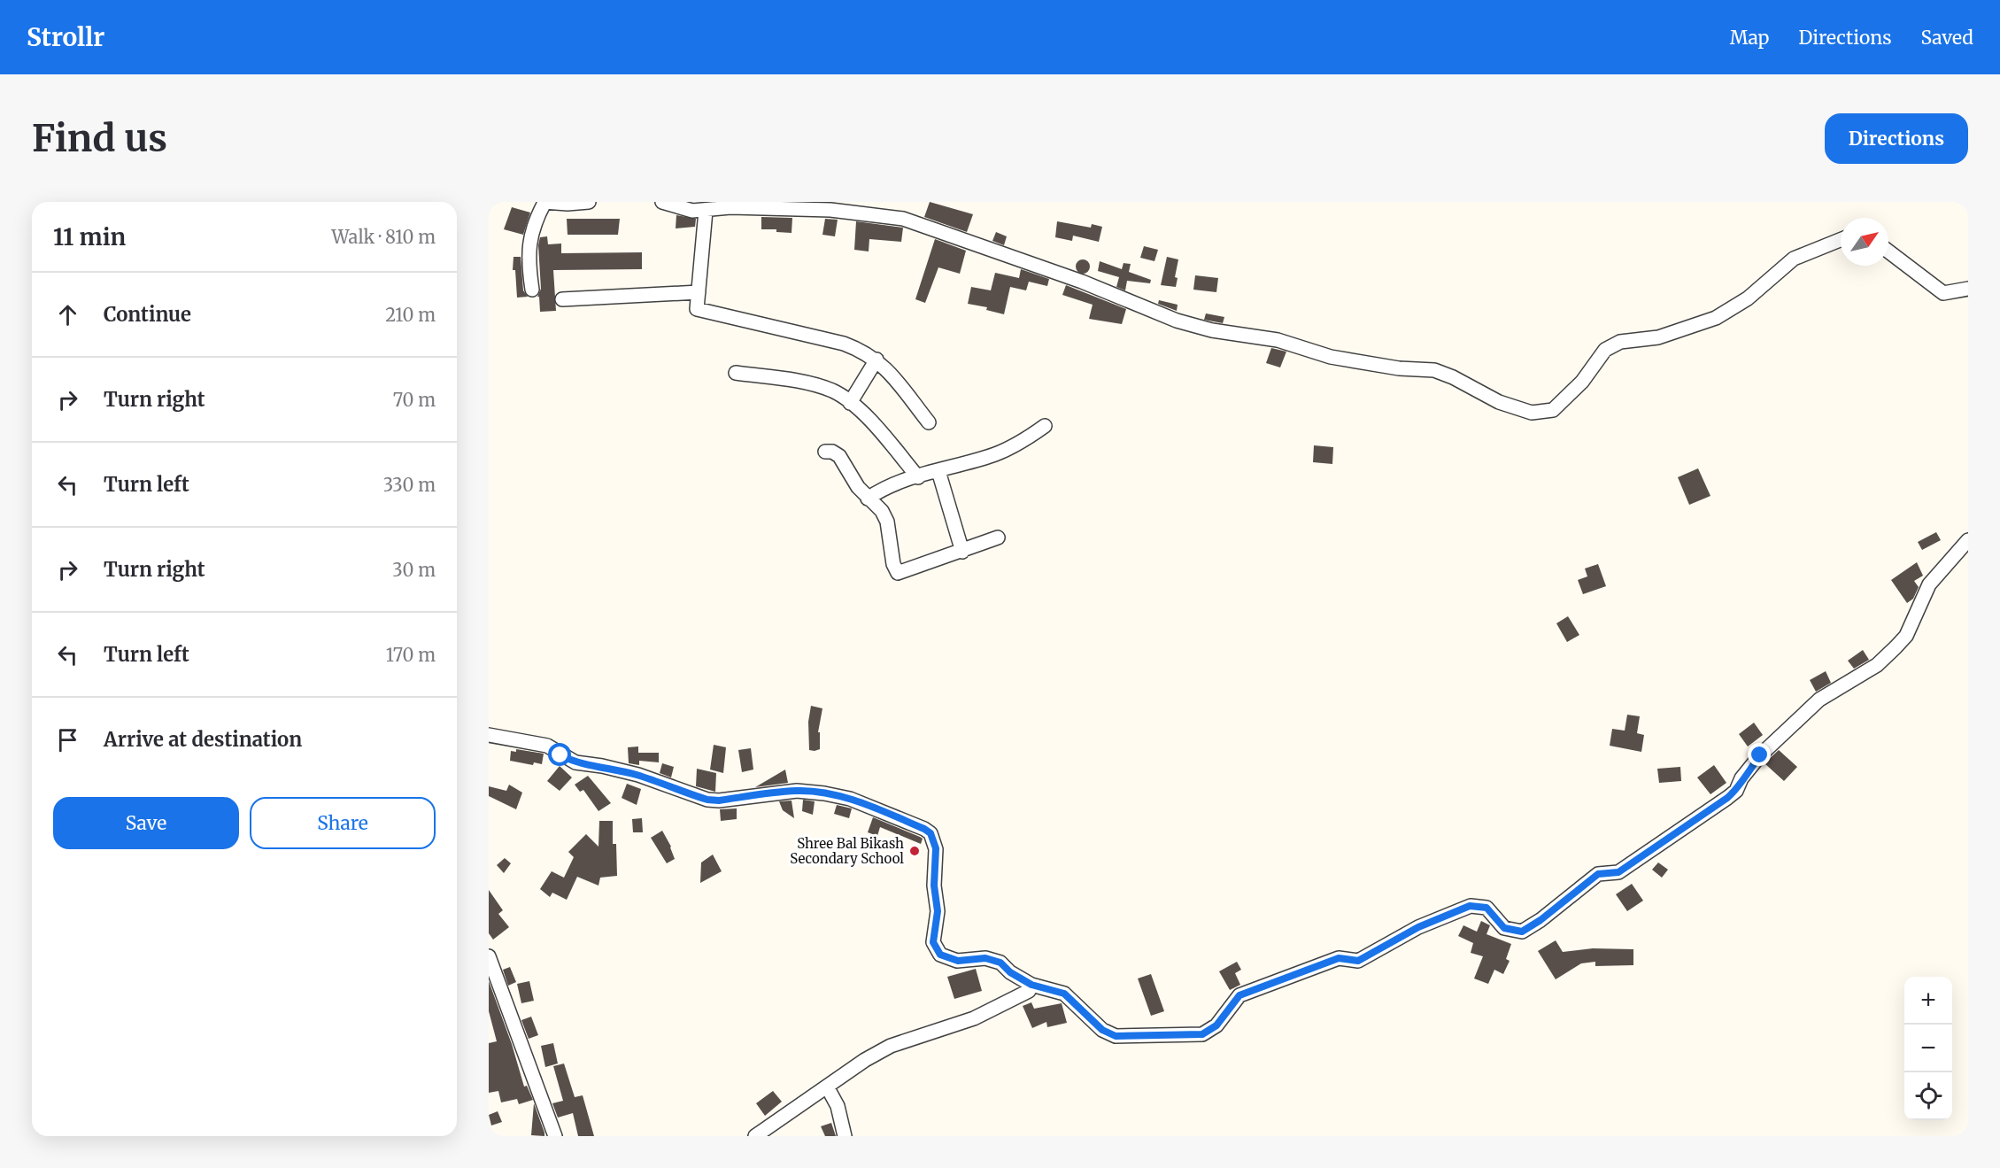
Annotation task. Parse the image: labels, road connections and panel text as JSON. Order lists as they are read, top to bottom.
{
  "places": ["Shree Bal Bikash Secondary School"],
  "north": "top right",
  "page": {
    "header": "Strollr",
    "nav": ["Map", "Directions", "Saved"],
    "buttons": [
      "Directions",
      ["Save", "Share"]
    ],
    "title": "Find us",
    "heading": ["11 min", "Walk · 810 m"],
    "list": [
      ["Continue", "210 m"],
      ["Turn right", "70 m"],
      ["Turn left", "330 m"],
      ["Turn right", "30 m"],
      ["Turn left", "170 m"],
      "Arrive at destination"
    ],
    "map_buttons": ["+", "−"]
  }
}
